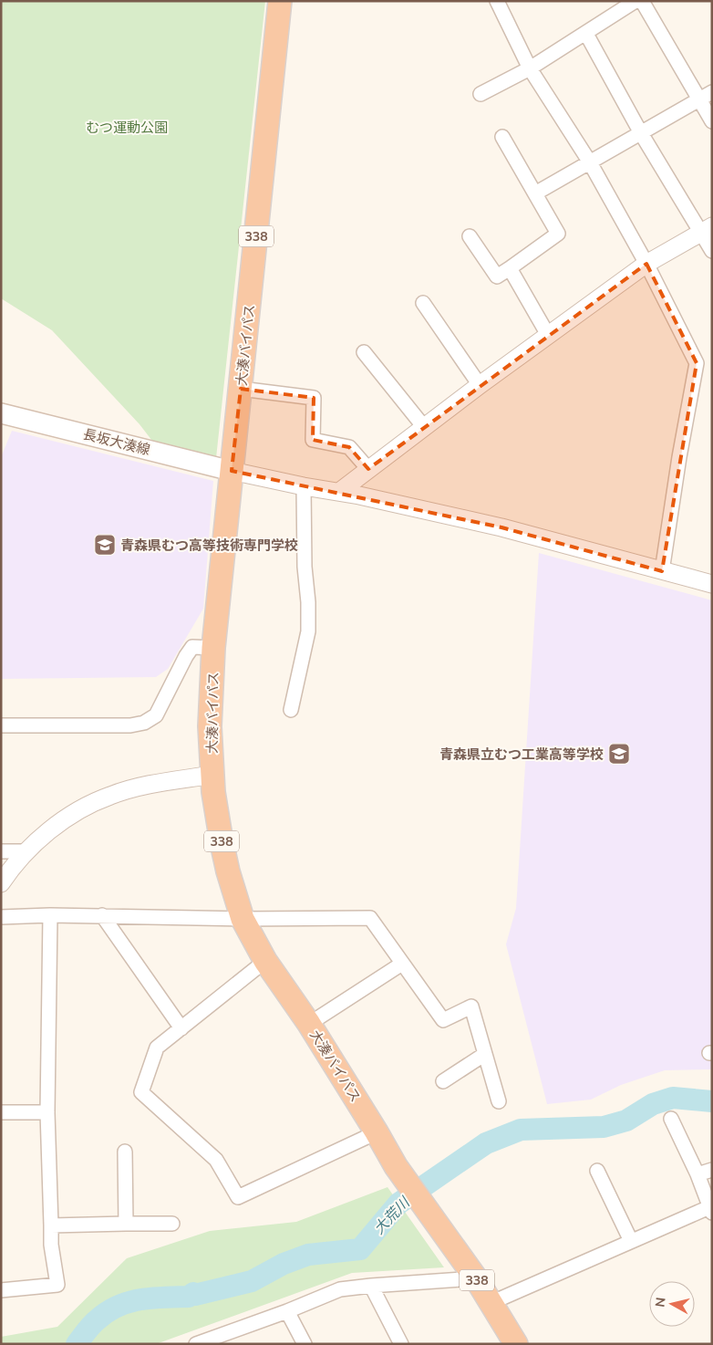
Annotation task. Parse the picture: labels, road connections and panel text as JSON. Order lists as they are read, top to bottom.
{
  "streets": {
    "highway": ["338", "大湊バイパス"],
    "main road": ["長坂大湊線"]
  },
  "crossings": [
    ["大湊バイパス", "長坂大湊線"]
  ],
  "water": ["大荒川"],
  "parks": ["むつ運動公園"],
  "places": {
    "school or university": ["青森県むつ高等技術専門学校", "青森県立むつ工業高等学校"]
  },
  "north": "left"
}
